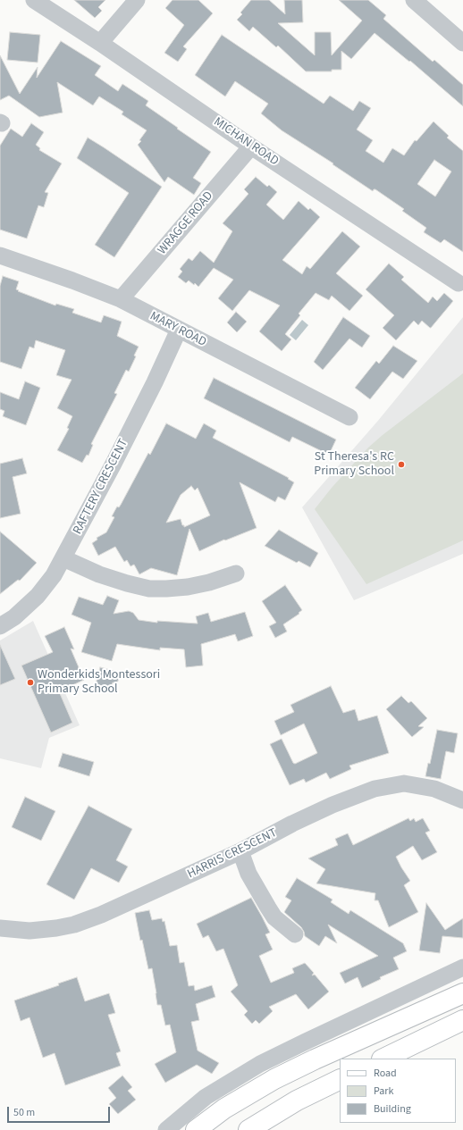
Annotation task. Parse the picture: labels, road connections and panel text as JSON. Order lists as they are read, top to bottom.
{
  "streets": {
    "street": [
      "MICHAN ROAD",
      "WRAGGE ROAD",
      "MARY ROAD",
      "RAFTERY CRESCENT",
      "HARRIS CRESCENT"
    ]
  },
  "crossings": [
    ["MICHAN ROAD", "WRAGGE ROAD"],
    ["WRAGGE ROAD", "MARY ROAD"],
    ["MARY ROAD", "RAFTERY CRESCENT"]
  ],
  "places": ["St Theresa's RC Primary School", "Wonderkids Montessori Primary School"],
  "legend": ["Road", "Park", "Building"],
  "scale_bar": "50 m"
}
